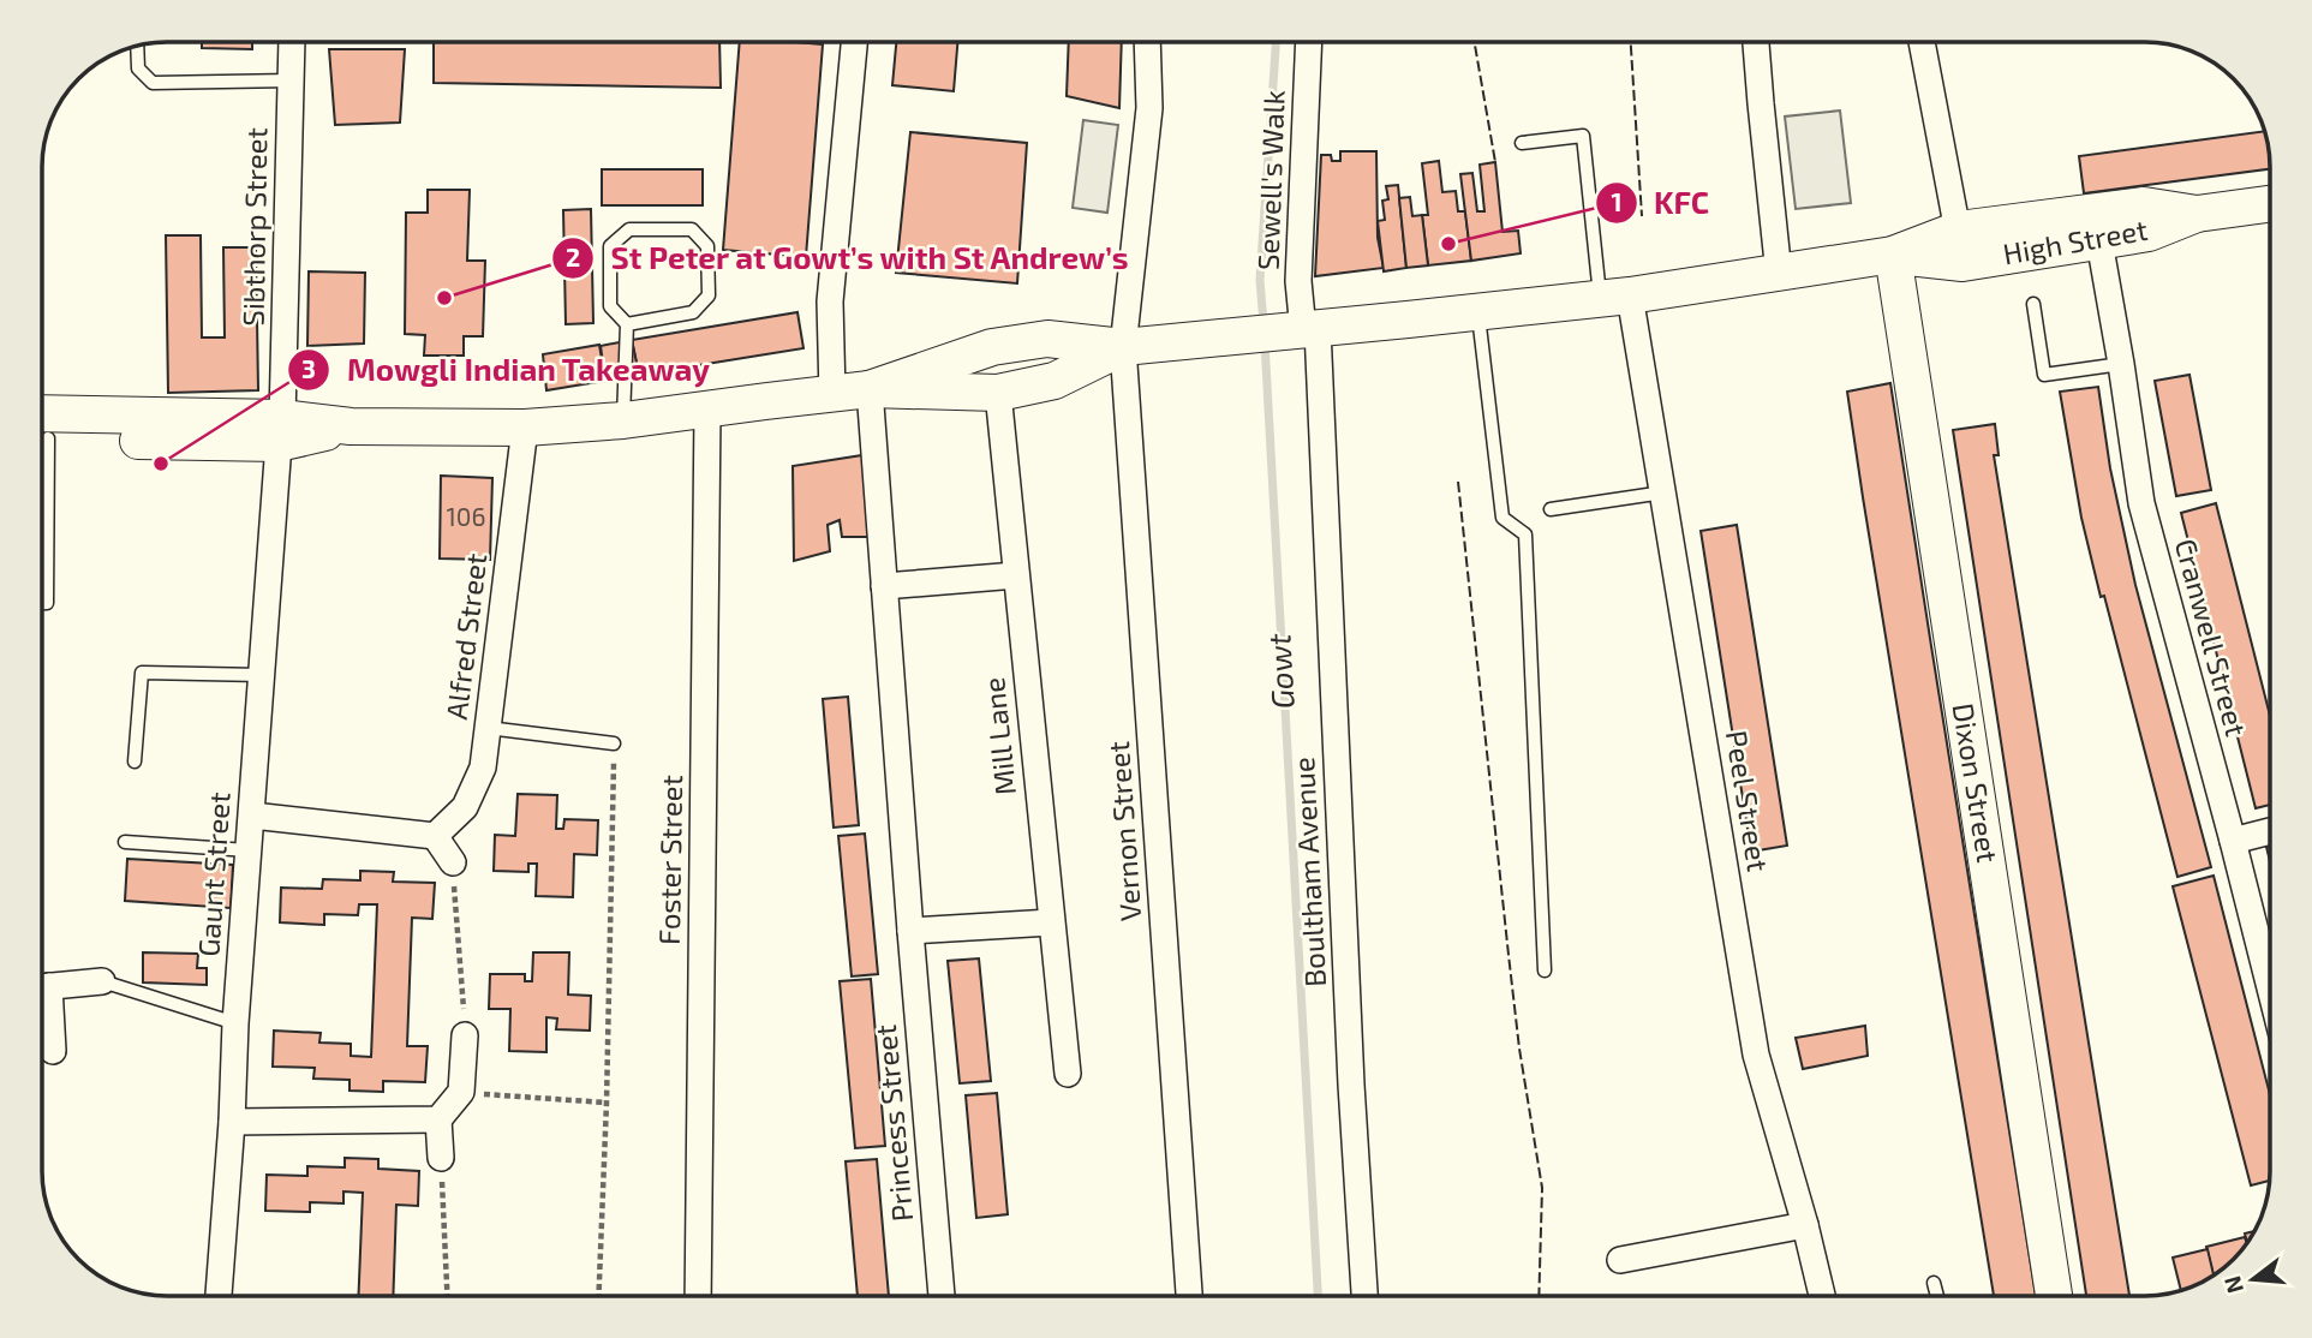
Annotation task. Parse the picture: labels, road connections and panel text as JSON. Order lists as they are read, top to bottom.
{
  "streets": {
    "street": [
      "Sewell's Walk",
      "Sibthorp Street",
      "High Street",
      "Alfred Street",
      "Cranwell Street",
      "Mill Lane",
      "Dixon Street",
      "Peel Street",
      "Vernon Street",
      "Foster Street",
      "Boultham Avenue",
      "Gaunt Street",
      "Princess Street"
    ]
  },
  "crossings": [
    ["Sewell's Walk", "High Street"],
    ["Sewell's Walk", "Boultham Avenue"],
    ["Sibthorp Street", "Gaunt Street"],
    ["High Street", "Cranwell Street"],
    ["High Street", "Dixon Street"],
    ["High Street", "Peel Street"],
    ["High Street", "Vernon Street"],
    ["High Street", "Boultham Avenue"]
  ],
  "water": ["Gowt"],
  "places": ["KFC", "St Peter at Gowt’s with St Andrew’s", "Mowgli Indian Takeaway"],
  "house_numbers": ["106"],
  "north": "left"
}
